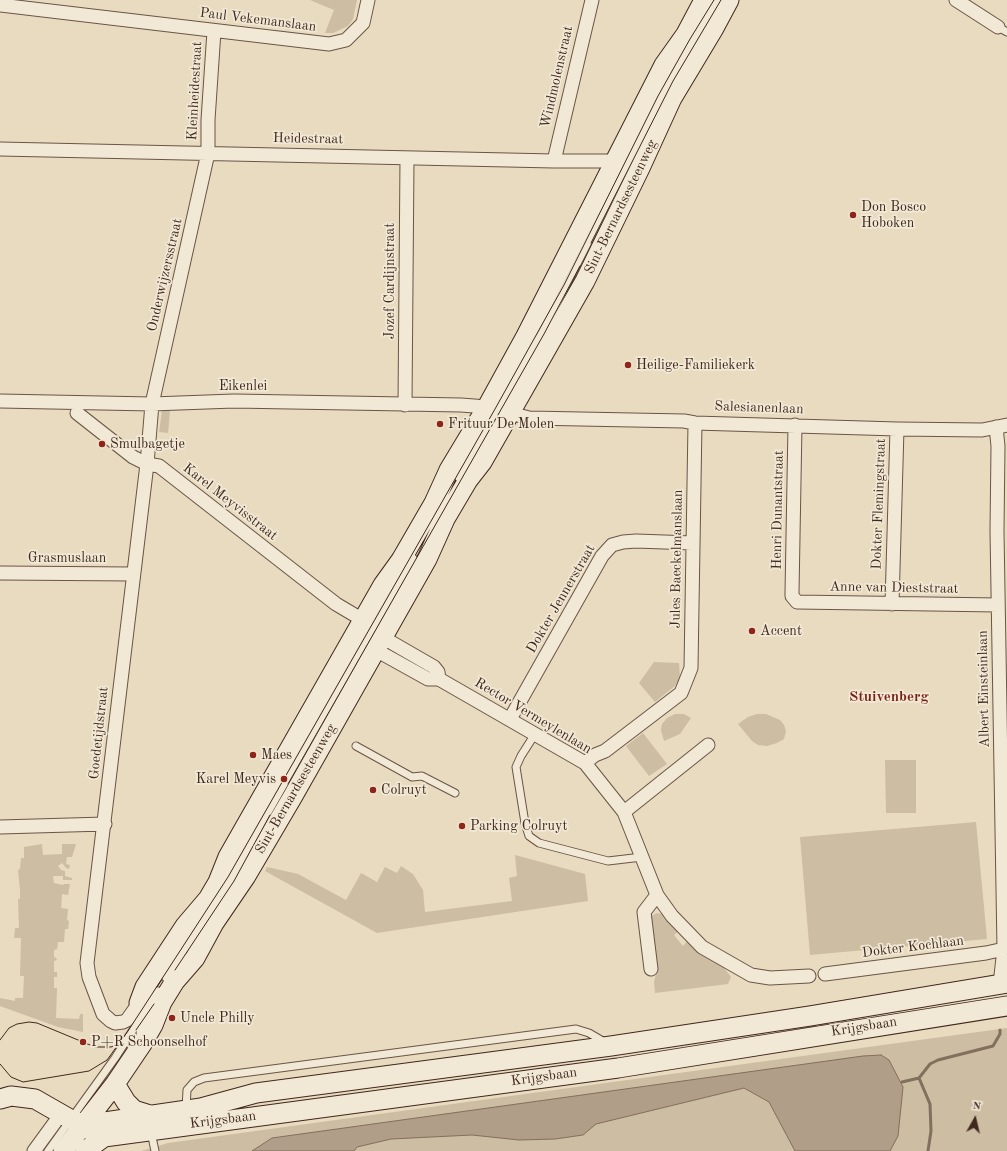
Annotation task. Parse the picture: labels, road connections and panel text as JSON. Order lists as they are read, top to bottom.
{
  "streets": {
    "main road": ["Sint-Bernardsesteenweg", "Krijgsbaan"],
    "street": [
      "Paul Vekemanslaan",
      "Windmolenstraat",
      "Kleinheidestraat",
      "Heidestraat",
      "Onderwijzersstraat",
      "Jozef Cardijnstraat",
      "Eikenlei",
      "Salesianenlaan",
      "Karel Meyvisstraat",
      "Dokter Flemingstraat",
      "Henri Dunantstraat",
      "Grasmuslaan",
      "Jules Baeckelmanslaan",
      "Anne van Dieststraat",
      "Dokter Jennerstraat",
      "Albert Einsteinlaan",
      "Rector Vermeylenlaan",
      "Goedetijdstraat",
      "Dokter Kochlaan"
    ]
  },
  "crossings": [
    ["Paul Vekemanslaan", "Kleinheidestraat"],
    ["Windmolenstraat", "Heidestraat"],
    ["Kleinheidestraat", "Heidestraat"],
    ["Kleinheidestraat", "Onderwijzersstraat"],
    ["Heidestraat", "Sint-Bernardsesteenweg"],
    ["Heidestraat", "Onderwijzersstraat"],
    ["Heidestraat", "Jozef Cardijnstraat"],
    ["Sint-Bernardsesteenweg", "Eikenlei"],
    ["Sint-Bernardsesteenweg", "Salesianenlaan"],
    ["Sint-Bernardsesteenweg", "Karel Meyvisstraat"],
    ["Sint-Bernardsesteenweg", "Rector Vermeylenlaan"],
    ["Sint-Bernardsesteenweg", "Goedetijdstraat"],
    ["Sint-Bernardsesteenweg", "Krijgsbaan"],
    ["Onderwijzersstraat", "Eikenlei"],
    ["Onderwijzersstraat", "Goedetijdstraat"],
    ["Jozef Cardijnstraat", "Eikenlei"],
    ["Eikenlei", "Salesianenlaan"],
    ["Eikenlei", "Goedetijdstraat"],
    ["Salesianenlaan", "Dokter Flemingstraat"],
    ["Salesianenlaan", "Henri Dunantstraat"],
    ["Salesianenlaan", "Jules Baeckelmanslaan"],
    ["Salesianenlaan", "Albert Einsteinlaan"],
    ["Karel Meyvisstraat", "Goedetijdstraat"],
    ["Dokter Flemingstraat", "Anne van Dieststraat"],
    ["Henri Dunantstraat", "Anne van Dieststraat"],
    ["Grasmuslaan", "Goedetijdstraat"],
    ["Jules Baeckelmanslaan", "Dokter Jennerstraat"],
    ["Jules Baeckelmanslaan", "Rector Vermeylenlaan"],
    ["Anne van Dieststraat", "Albert Einsteinlaan"],
    ["Dokter Jennerstraat", "Rector Vermeylenlaan"],
    ["Albert Einsteinlaan", "Dokter Kochlaan"],
    ["Albert Einsteinlaan", "Krijgsbaan"]
  ],
  "districts": ["Stuivenberg"],
  "places": [
    "Don Bosco Hoboken",
    "Heilige-Familiekerk",
    "Frituur De Molen",
    "Smulbagetje",
    "Accent",
    "Maes",
    "Karel Meyvis",
    "Colruyt",
    "Parking Colruyt",
    "Uncle Philly",
    "P+R Schoonselhof"
  ],
  "north": "top"
}
